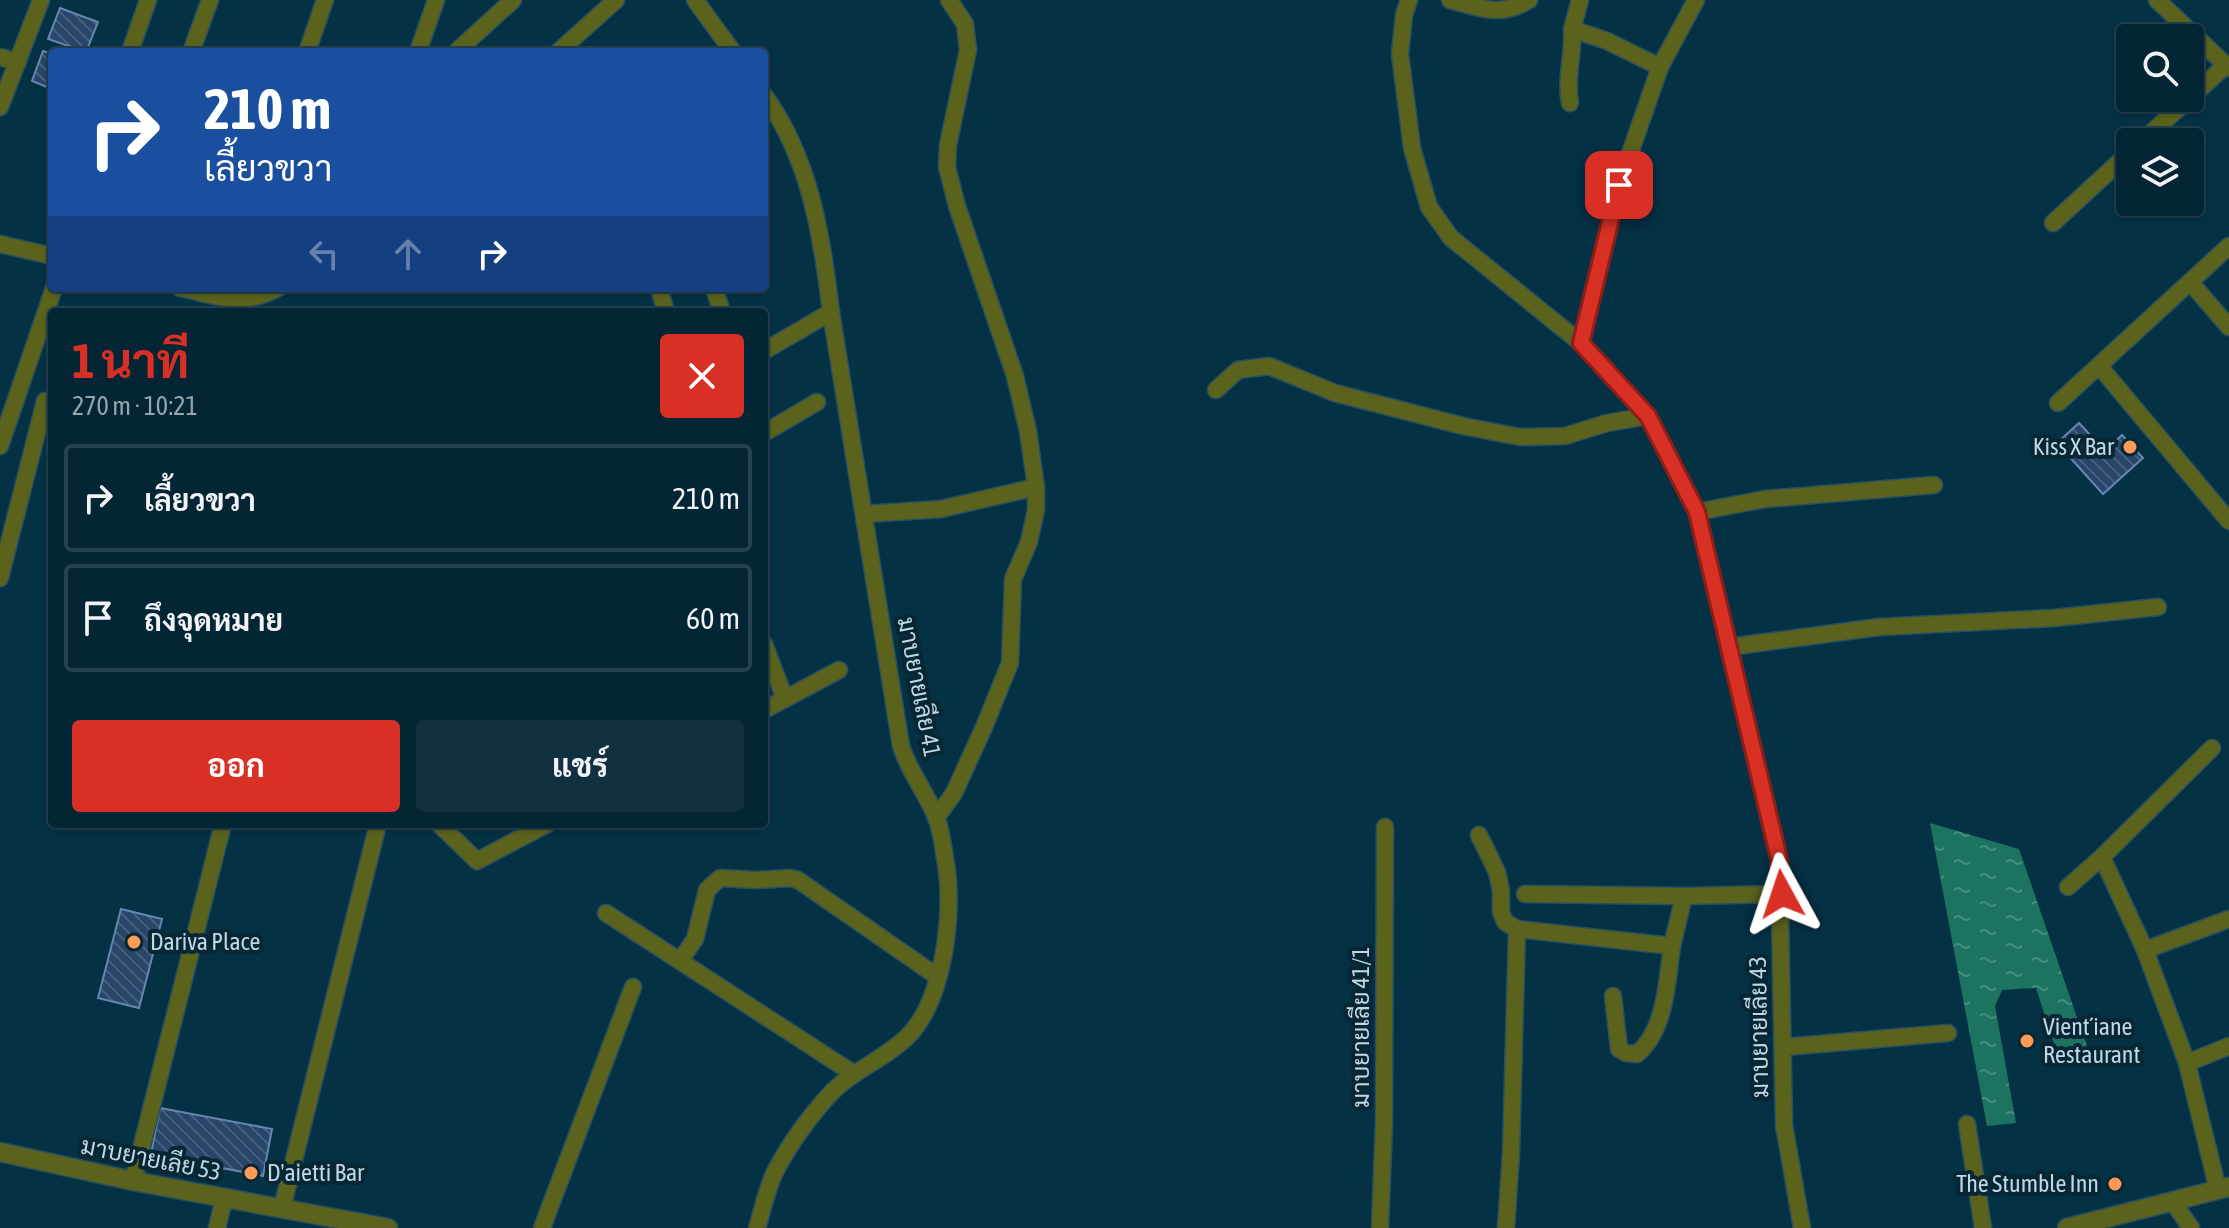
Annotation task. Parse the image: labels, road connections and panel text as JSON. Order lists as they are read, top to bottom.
{
  "streets": {
    "street": [
      "มาบยายเลีย 41",
      "มาบยายเลีย 41/1",
      "มาบยายเลีย 43",
      "มาบยายเลีย 53"
    ]
  },
  "places": [
    "Kiss X Bar",
    "Dariva Place",
    "Vient´iane Restaurant",
    "D'aietti Bar",
    "The Stumble Inn"
  ],
  "page": {
    "turn": ["210 m", "เลี้ยวขวา"],
    "heading": ["1 นาที", "270 m · 10:21"],
    "list": [
      {
        "name": "เลี้ยวขวา",
        "value": "210 m"
      },
      {
        "name": "ถึงจุดหมาย",
        "value": "60 m"
      }
    ],
    "buttons": ["ออก", "แชร์"]
  }
}
